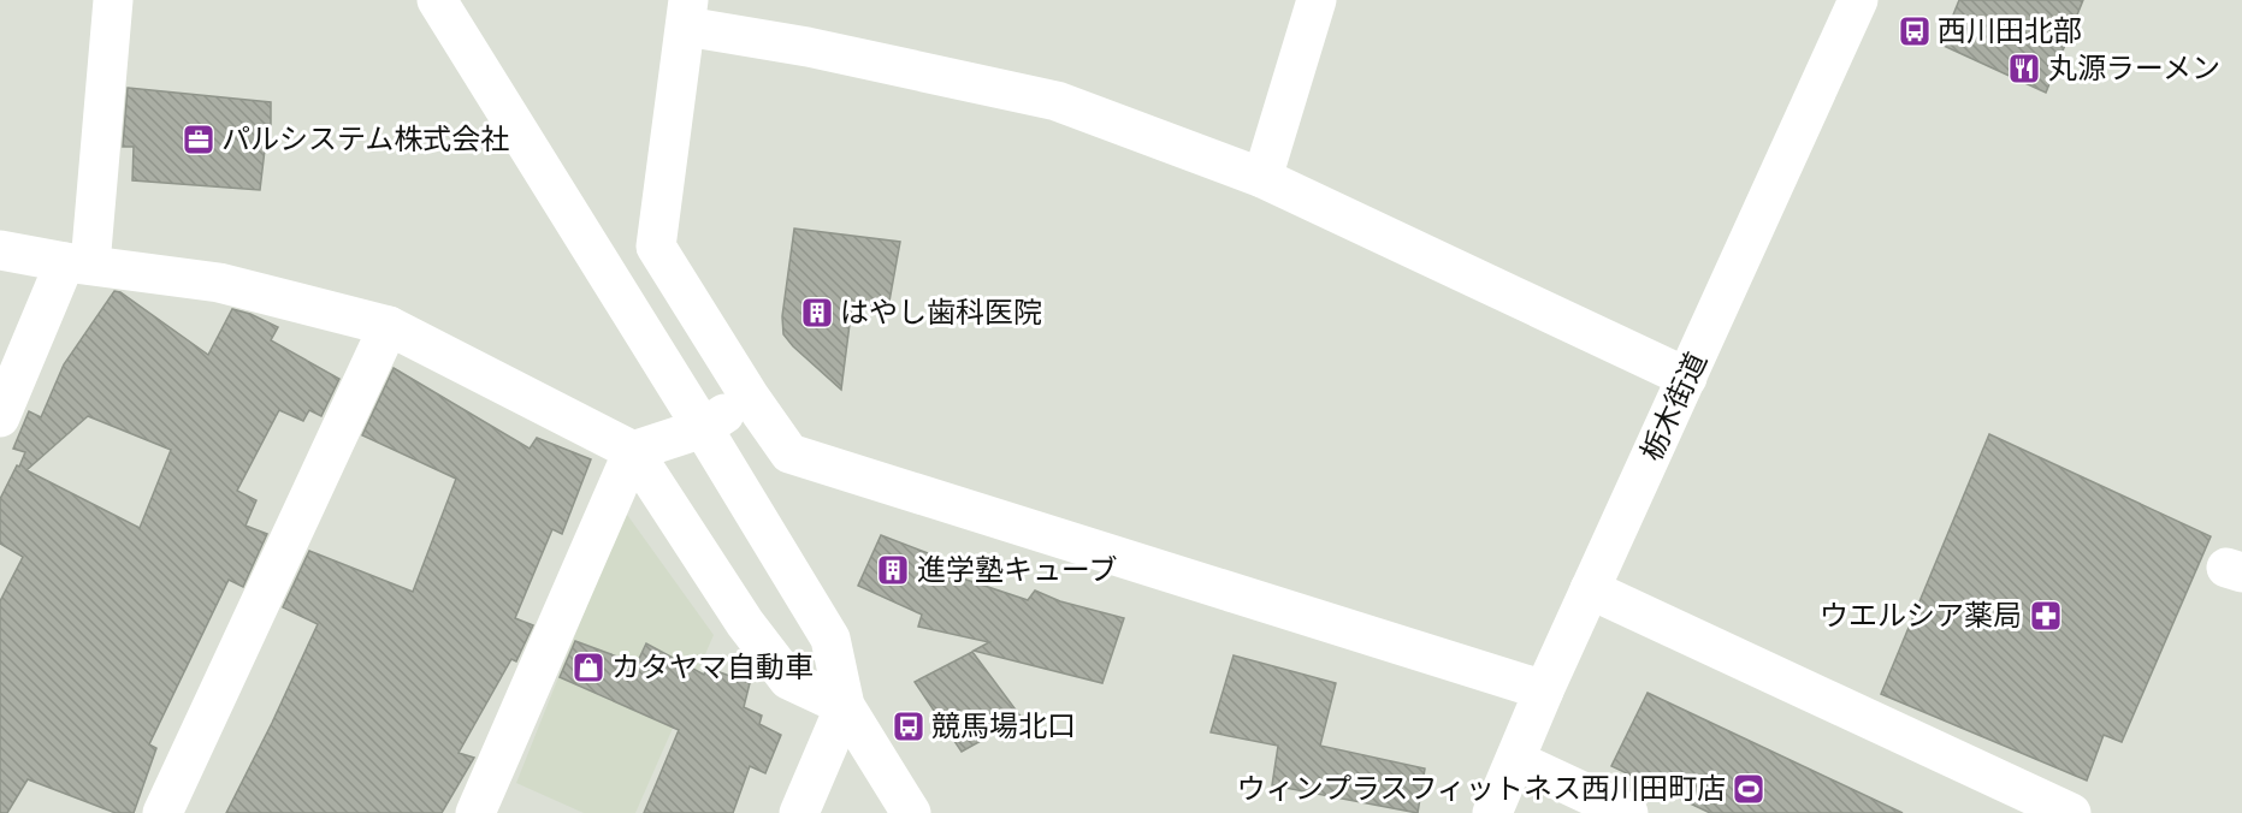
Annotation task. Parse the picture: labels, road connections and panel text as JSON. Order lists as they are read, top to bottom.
{
  "streets": {
    "street": ["栃木街道"]
  },
  "places": {
    "bus stop": ["西川田北部", "競馬場北口"],
    "restaurant": ["丸源ラーメン"],
    "office": ["パルシステム株式会社"],
    "building": ["はやし歯科医院", "進学塾キューブ"],
    "pharmacy": ["ウエルシア薬局"],
    "shop": ["カタヤマ自動車"],
    "sports": ["ウィンプラスフィットネス西川田町店"]
  }
}
